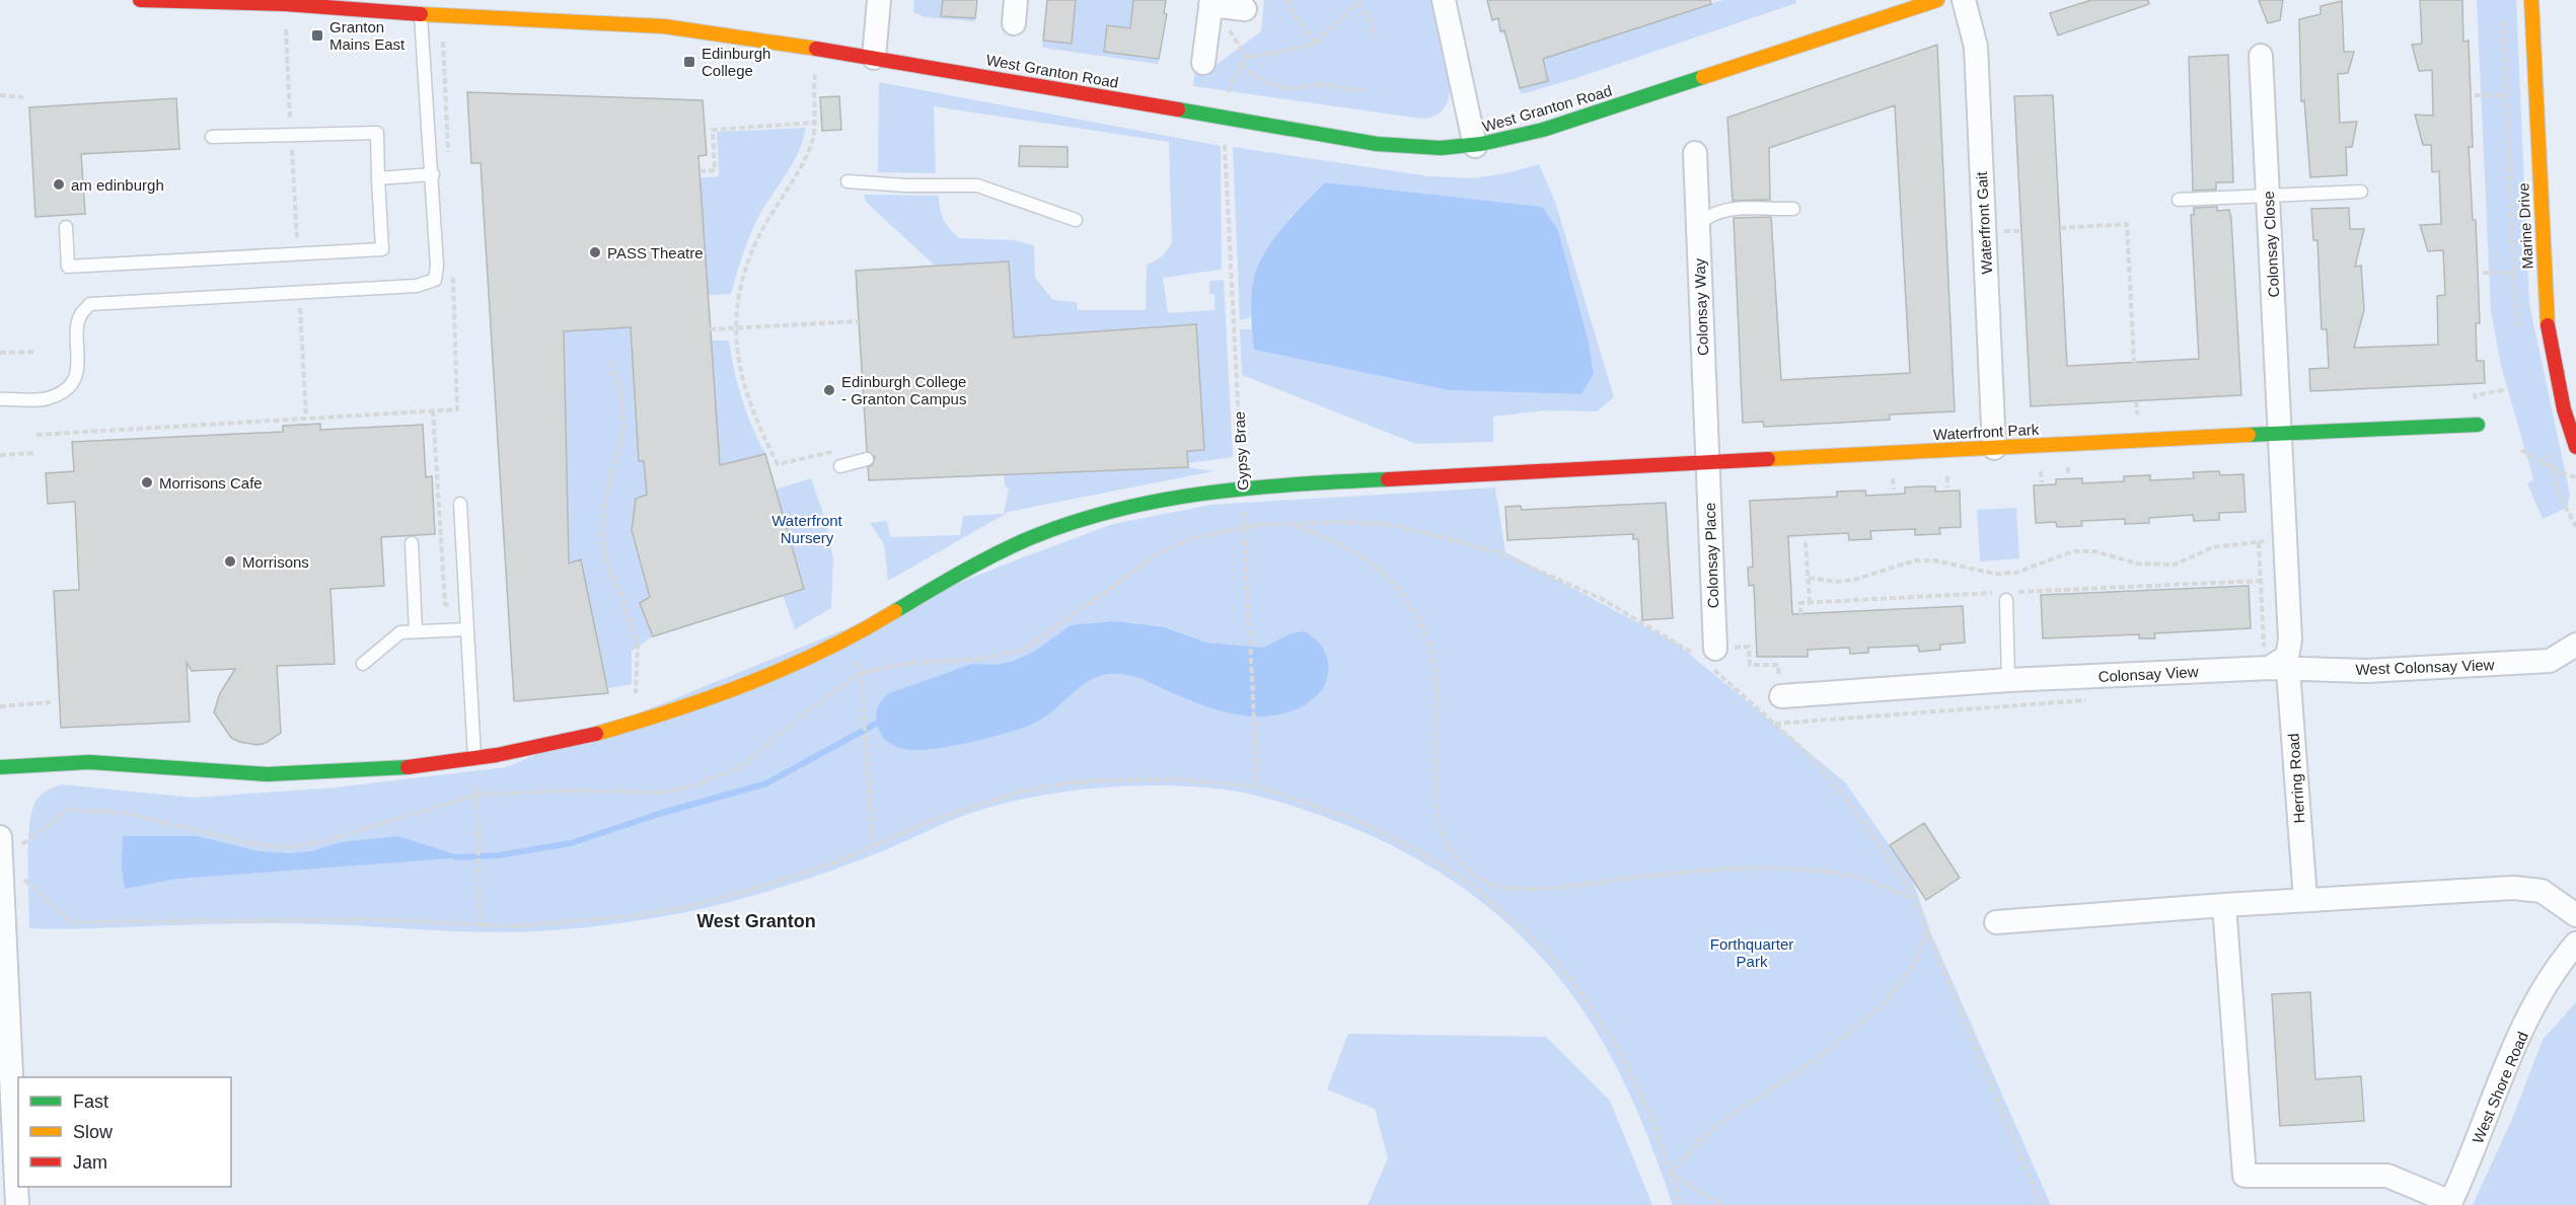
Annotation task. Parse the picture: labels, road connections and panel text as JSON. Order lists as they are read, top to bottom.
{
  "streets": {
    "street": [
      "West Granton Road",
      "Waterfront Gait",
      "Marine Drive",
      "Colonsay Close",
      "Colonsay Way",
      "Waterfront Park",
      "Colonsay Place",
      "West Colonsay View",
      "Colonsay View",
      "Herring Road",
      "West Shore Road"
    ],
    "path": ["Gypsy Brae"]
  },
  "crossings": [
    ["West Granton Road", "Gypsy Brae"],
    ["Waterfront Gait", "Waterfront Park"],
    ["Colonsay Close", "Waterfront Park"],
    ["Colonsay Way", "Waterfront Park"],
    ["Colonsay Way", "Colonsay Place"],
    ["Waterfront Park", "Gypsy Brae"],
    ["Waterfront Park", "Colonsay Place"],
    ["West Colonsay View", "Colonsay View"],
    ["West Colonsay View", "Herring Road"],
    ["Colonsay View", "Herring Road"]
  ],
  "districts": ["West Granton"],
  "parks": ["Waterfront Nursery", "Forthquarter Park"],
  "places": {
    "transit": ["Granton Mains East", "Edinburgh College"],
    "other": [
      "am edinburgh",
      "PASS Theatre",
      "Edinburgh College - Granton Campus",
      "Morrisons Cafe",
      "Morrisons"
    ]
  },
  "legend": ["Fast", "Slow", "Jam"]
}
